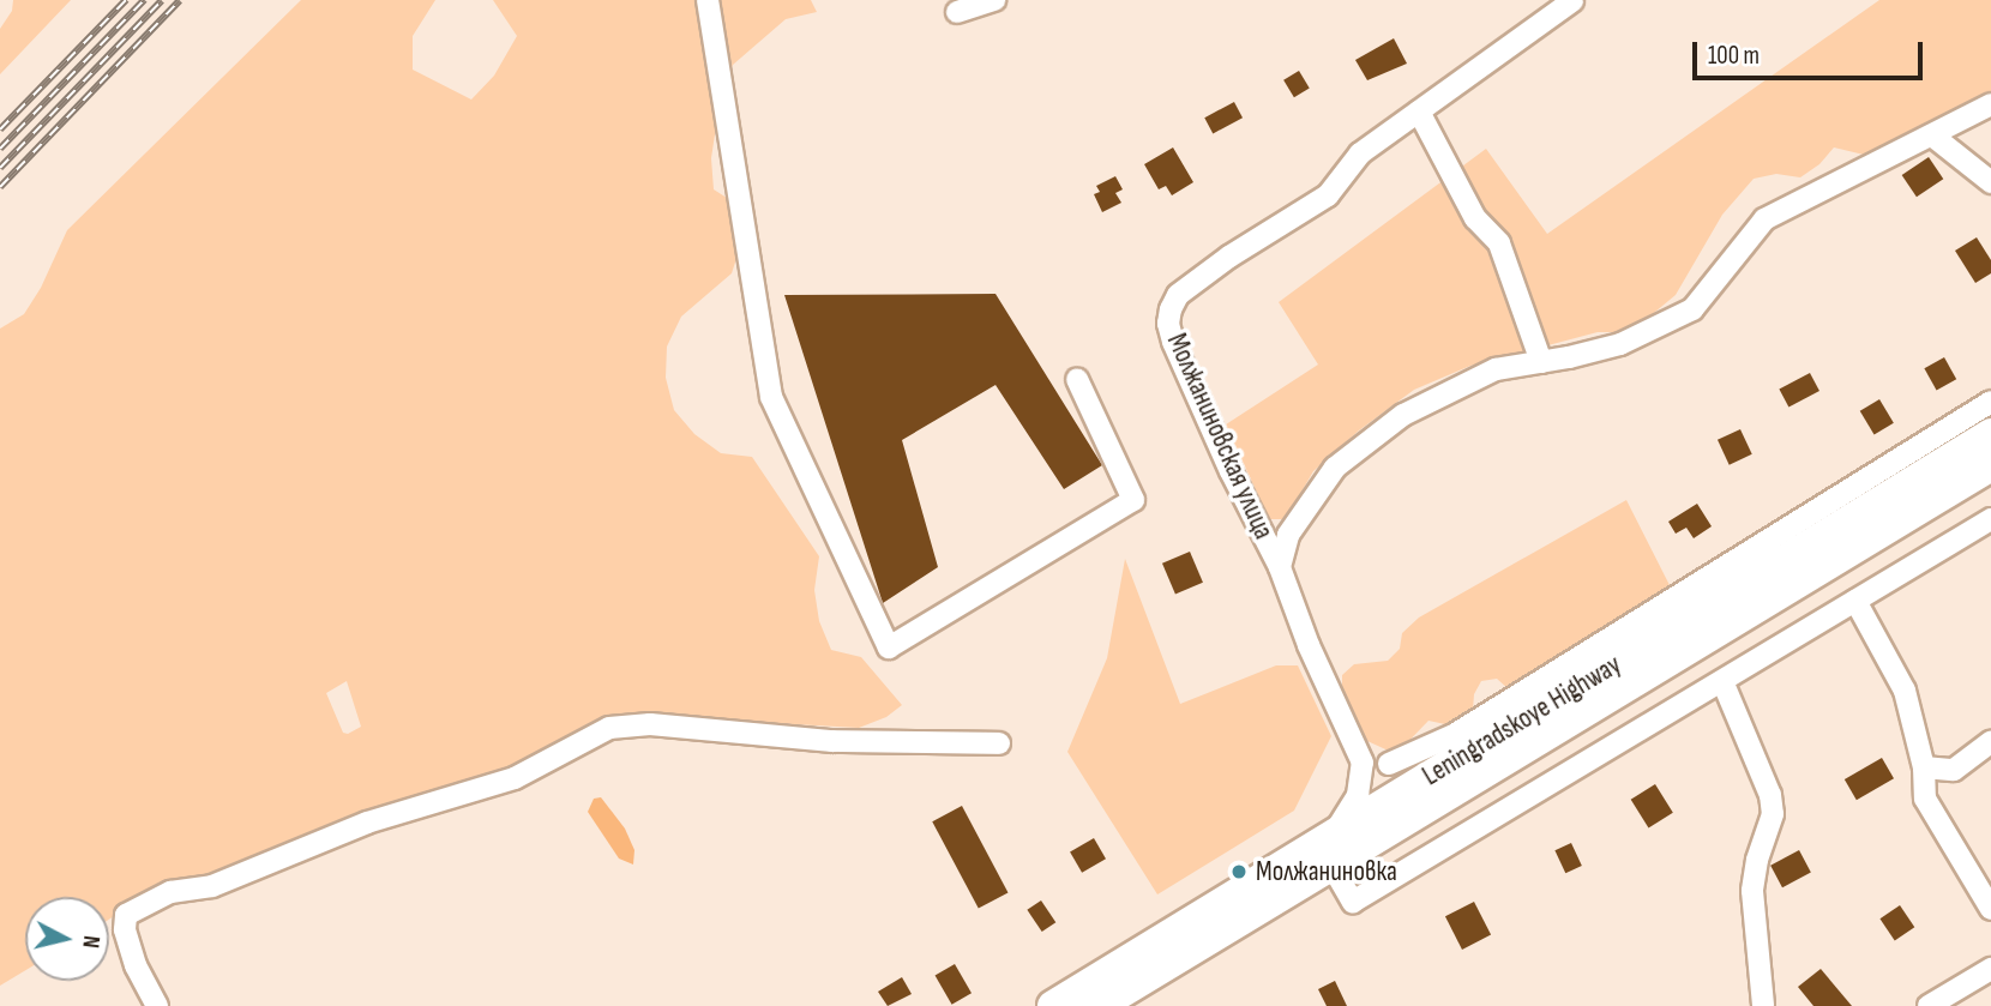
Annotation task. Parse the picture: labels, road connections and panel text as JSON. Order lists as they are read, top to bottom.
{
  "streets": {
    "highway": ["Leningradskoye Highway"],
    "street": ["Молжаниновская улица"]
  },
  "crossings": [
    ["Молжаниновская улица", "Leningradskoye Highway"]
  ],
  "places": ["Молжаниновка"],
  "scale_bar": "100 m",
  "north": "right"
}
